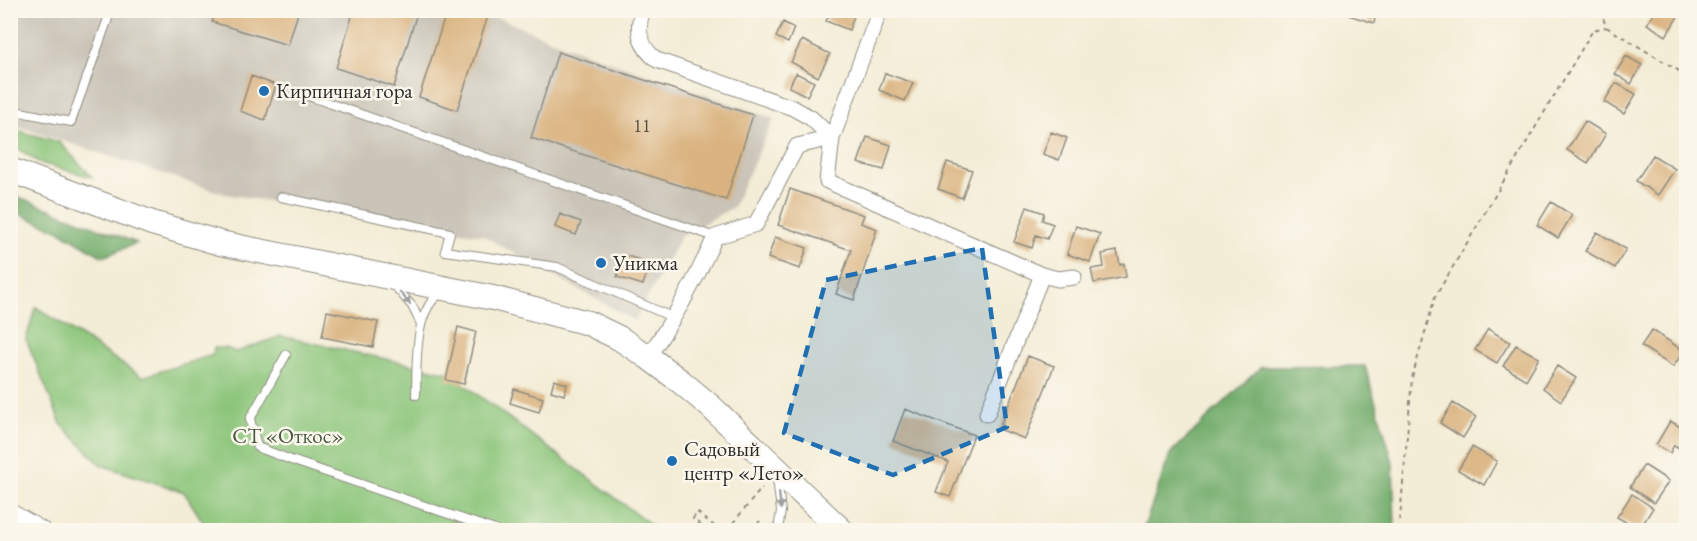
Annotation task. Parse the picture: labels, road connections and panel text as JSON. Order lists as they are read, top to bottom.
{
  "parks": ["СТ «Откос»"],
  "places": ["Кирпичная гора", "Уникма", "Садовый центр «Лето»"],
  "house_numbers": ["11"]
}
